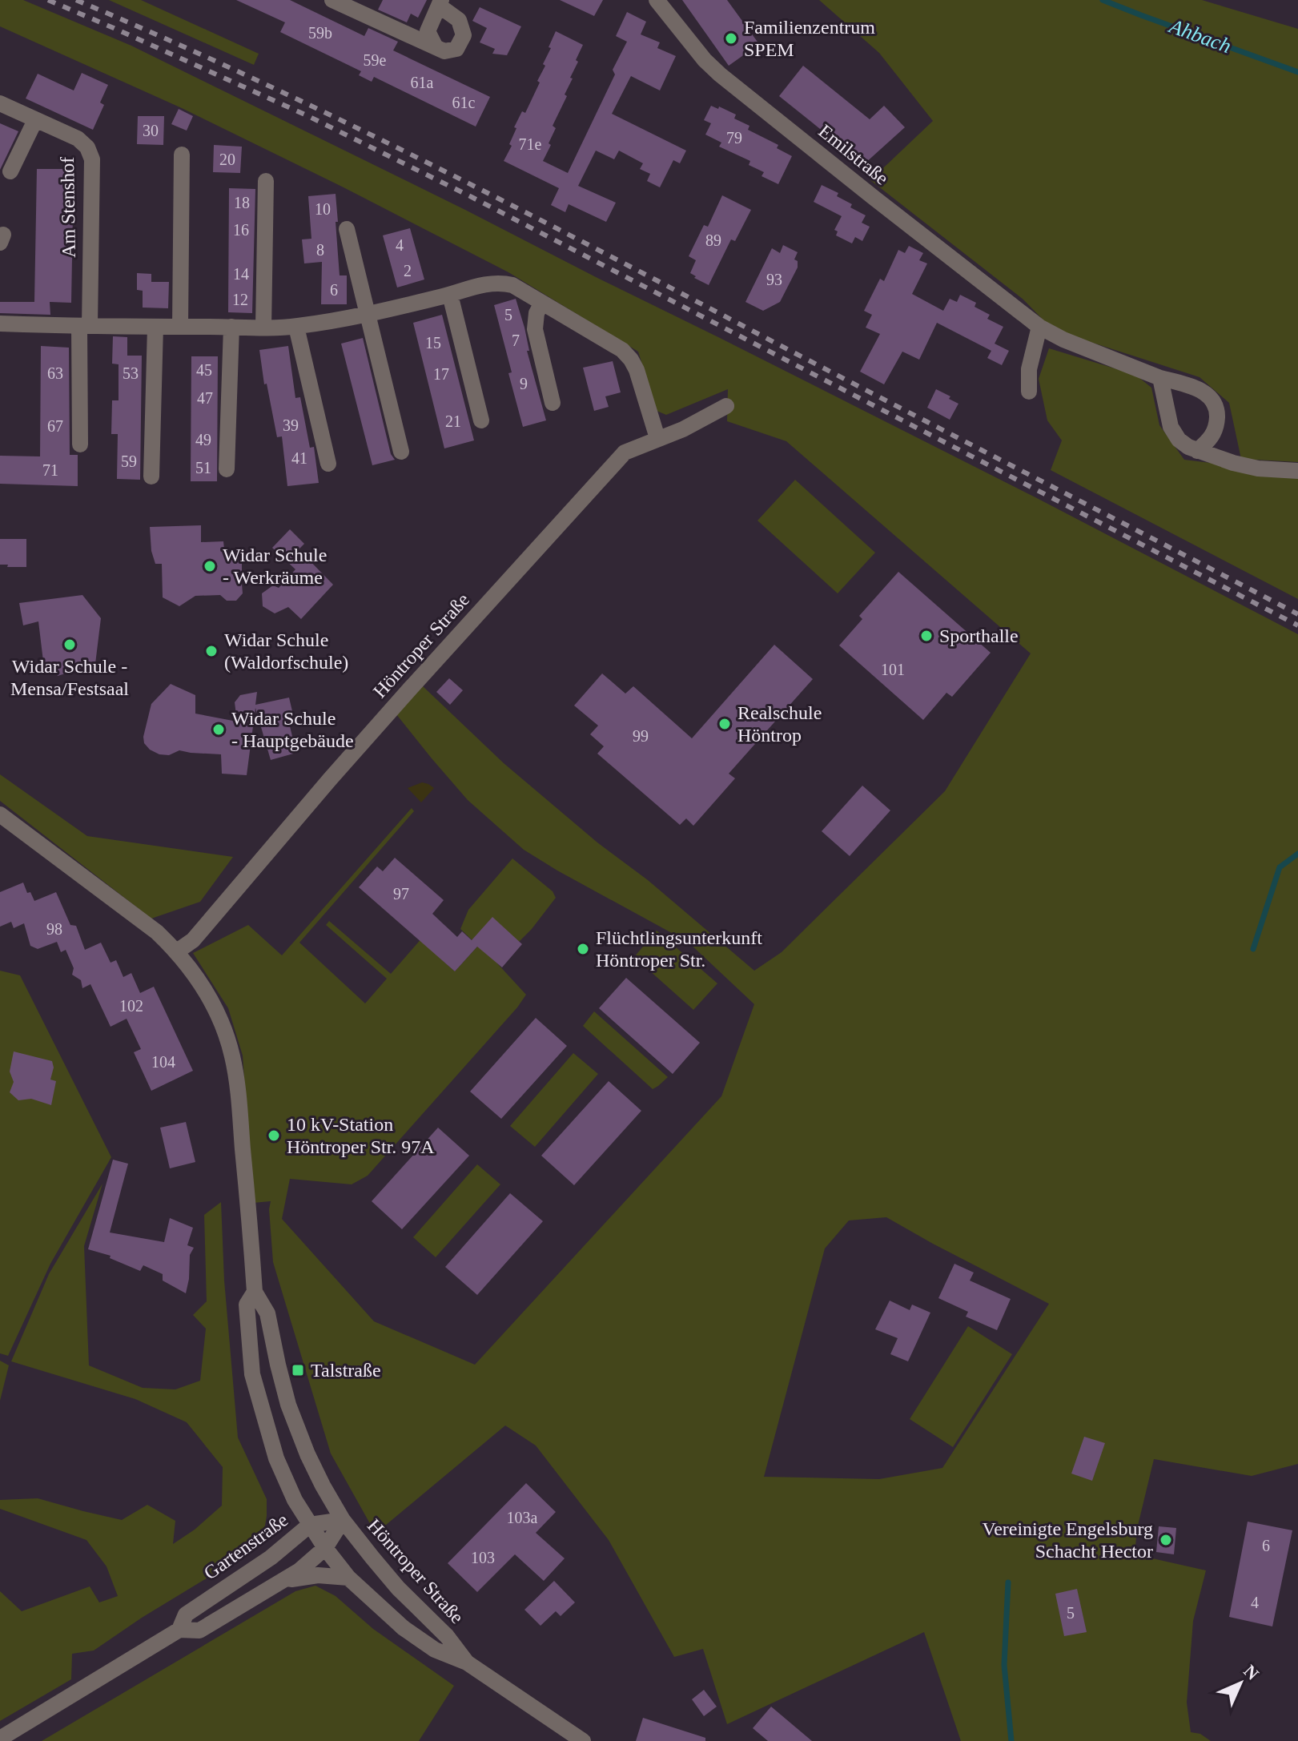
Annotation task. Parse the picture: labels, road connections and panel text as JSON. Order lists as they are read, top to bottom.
{
  "streets": {
    "street": [
      "Emilstraße",
      "Am Stenshof",
      "Höntroper Straße",
      "Gartenstraße"
    ]
  },
  "crossings": [
    ["Höntroper Straße", "Gartenstraße"]
  ],
  "water": ["Ahbach"],
  "places": {
    "other": [
      "Familienzentrum SPEM",
      "Widar Schule - Werkräume",
      "Sporthalle",
      "Widar Schule - Mensa/Festsaal",
      "Widar Schule (Waldorfschule)",
      "Realschule Höntrop",
      "Widar Schule - Hauptgebäude",
      "Flüchtlingsunterkunft Höntroper Str.",
      "10 kV-Station Höntroper Str. 97A",
      "Vereinigte Engelsburg Schacht Hector"
    ],
    "transit": ["Talstraße"]
  },
  "house_numbers": [
    "59b",
    "59e",
    "61a",
    "61c",
    "30",
    "79",
    "71e",
    "20",
    "18",
    "10",
    "16",
    "89",
    "4",
    "8",
    "2",
    "14",
    "93",
    "6",
    "12",
    "5",
    "7",
    "15",
    "45",
    "63",
    "53",
    "17",
    "9",
    "47",
    "21",
    "39",
    "67",
    "49",
    "41",
    "59",
    "51",
    "71",
    "101",
    "99",
    "97",
    "98",
    "102",
    "104",
    "103a",
    "6",
    "103",
    "4",
    "5"
  ],
  "north": "top right"
}
